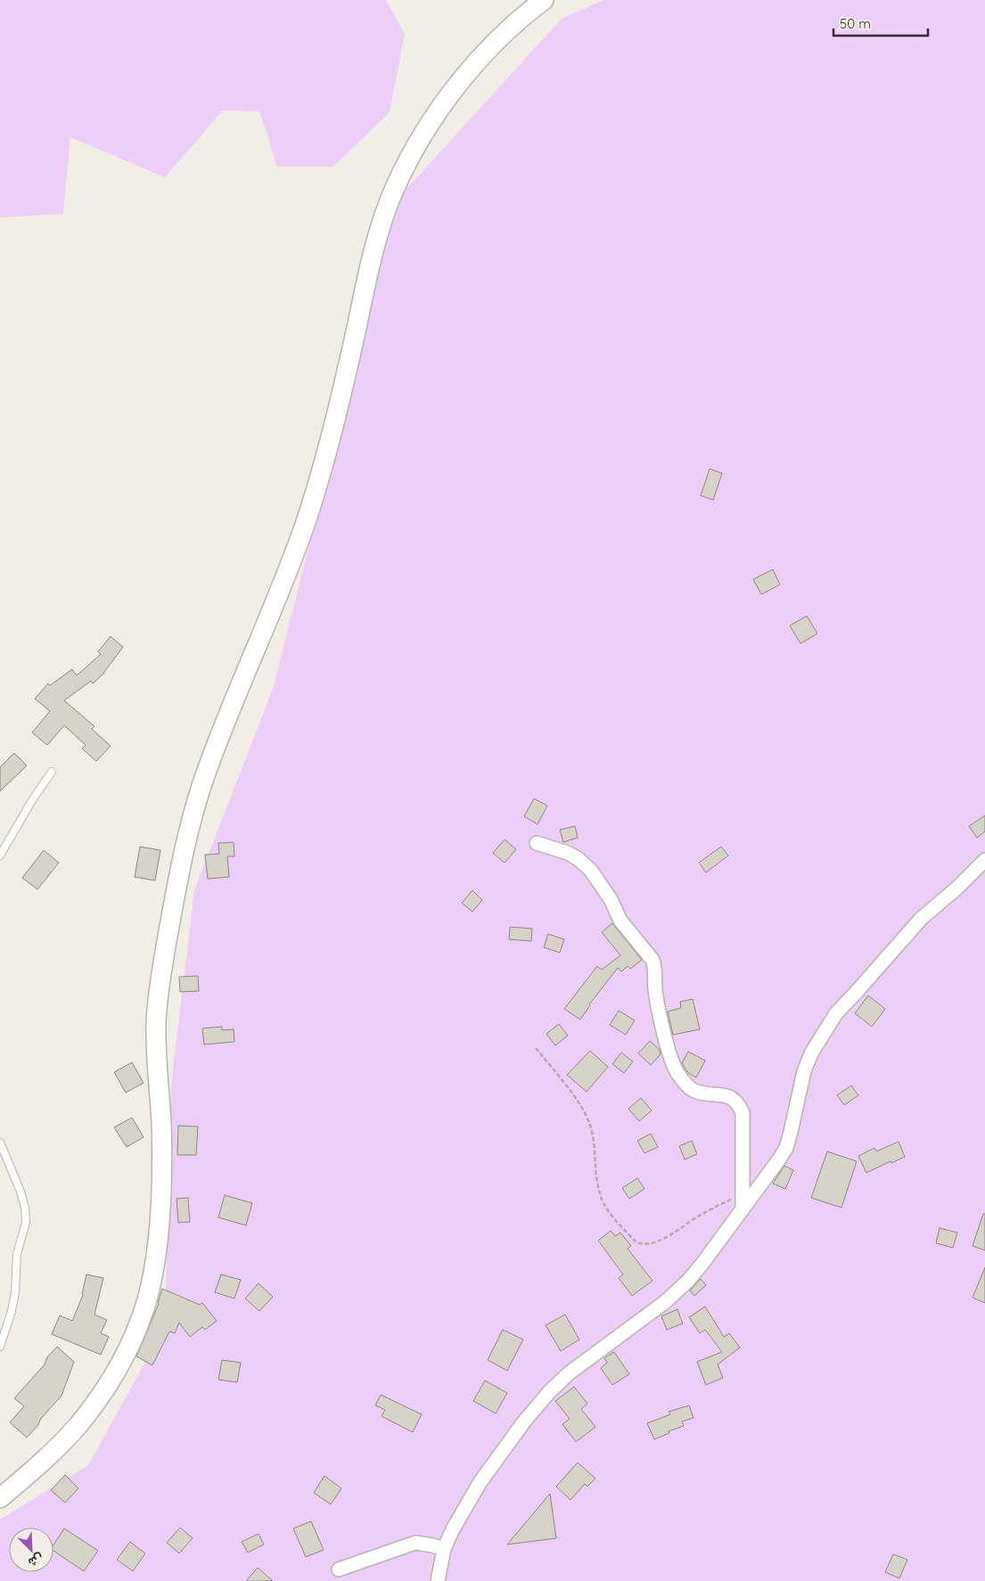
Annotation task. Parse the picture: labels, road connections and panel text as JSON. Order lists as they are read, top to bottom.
{
  "scale_bar": "50 m",
  "north": "bottom right"
}
